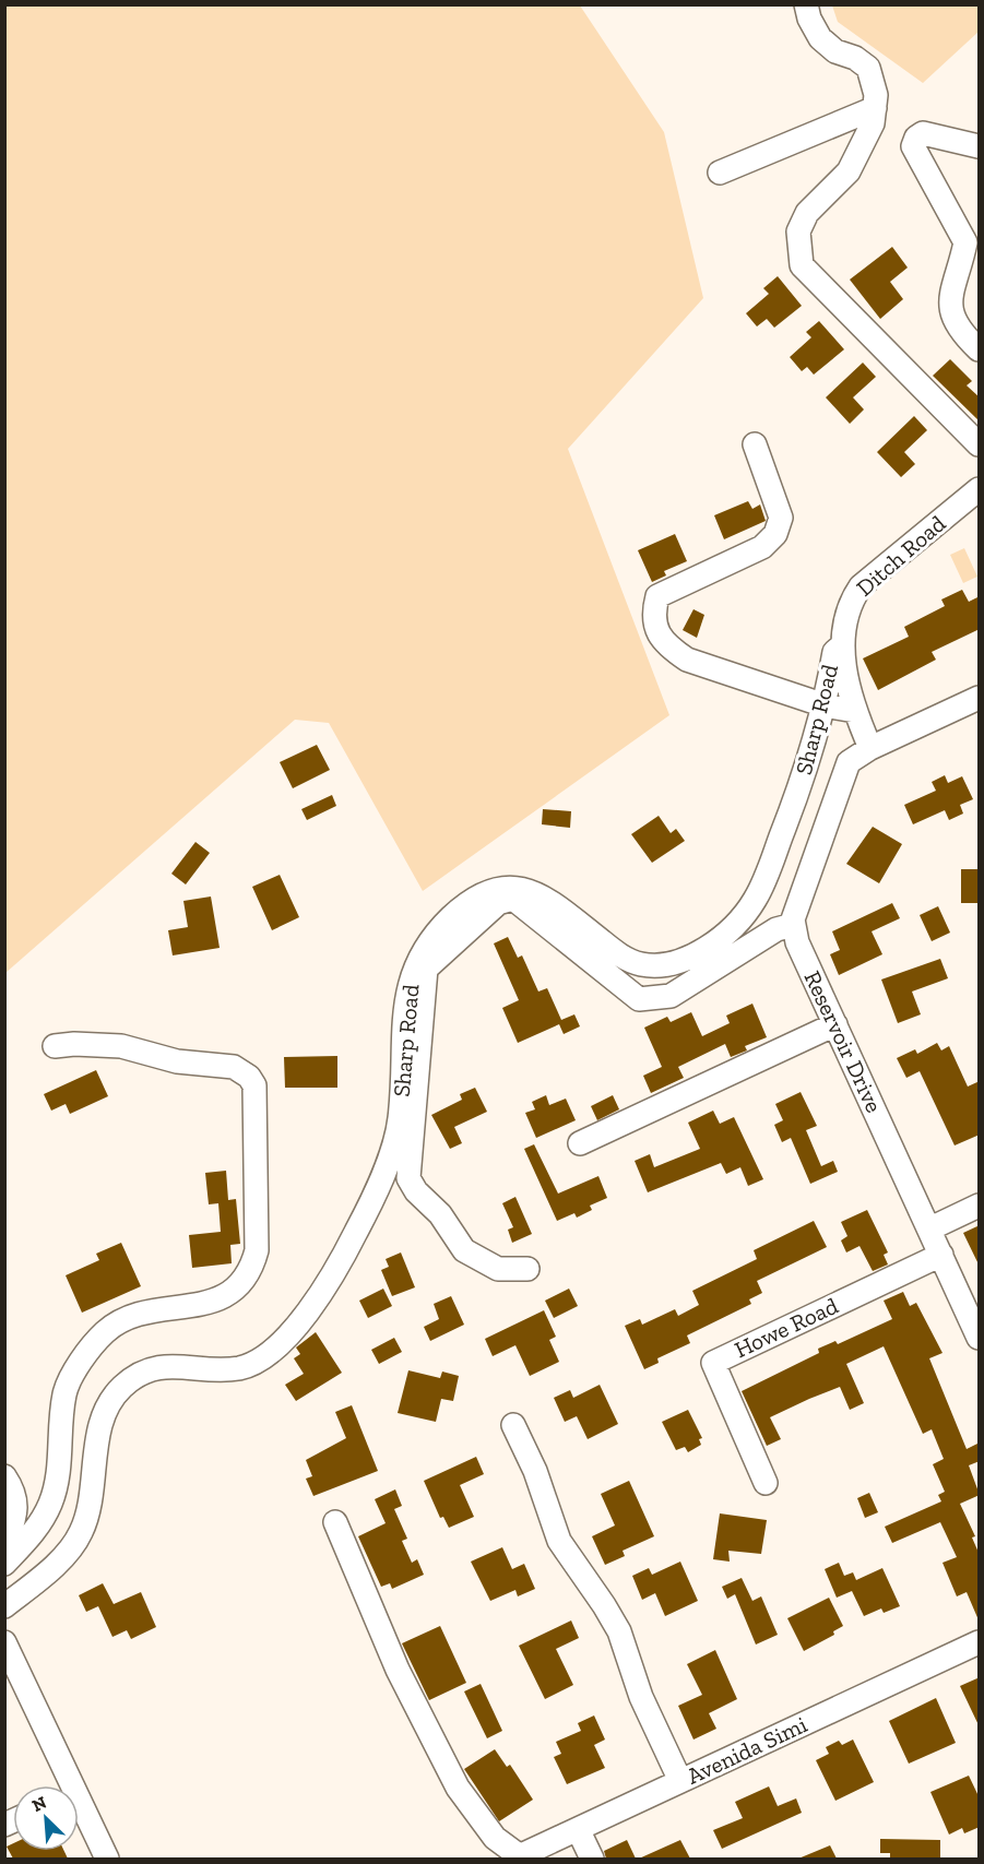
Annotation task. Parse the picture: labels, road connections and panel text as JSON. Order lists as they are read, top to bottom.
{
  "streets": {
    "street": [
      "Ditch Road",
      "Sharp Road",
      "Reservoir Drive",
      "Howe Road",
      "Avenida Simi"
    ]
  },
  "crossings": [
    ["Ditch Road", "Sharp Road"],
    ["Reservoir Drive", "Howe Road"]
  ],
  "north": "top left"
}
